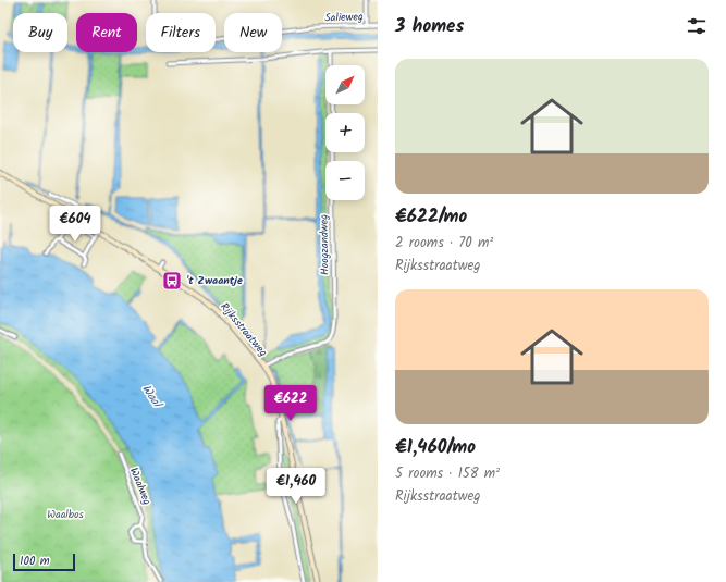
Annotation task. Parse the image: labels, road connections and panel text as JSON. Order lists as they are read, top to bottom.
{
  "streets": {
    "street": [
      "Salieweg",
      "Hoogzandweg",
      "Rijksstraatweg",
      "Waalweg"
    ]
  },
  "crossings": [
    ["Hoogzandweg", "Rijksstraatweg"]
  ],
  "water": ["Waal"],
  "parks": ["Waalbos"],
  "places": {
    "bus stop": ["'t Zwaantje"]
  },
  "scale_bar": "100 m",
  "north": "top right",
  "page": {
    "heading": "3 homes",
    "chip": [
      "Buy",
      "Rent",
      "Filters",
      "New"
    ],
    "list": [
      {
        "name": "€622/mo",
        "note": "2 rooms · 70 m² · Rijksstraatweg"
      },
      {
        "name": "€1,460/mo",
        "note": "5 rooms · 158 m² · Rijksstraatweg"
      }
    ],
    "map_buttons": ["+", "−"],
    "price": ["€604", "€622", "€1,460"],
    "scale": "100 m"
  }
}
